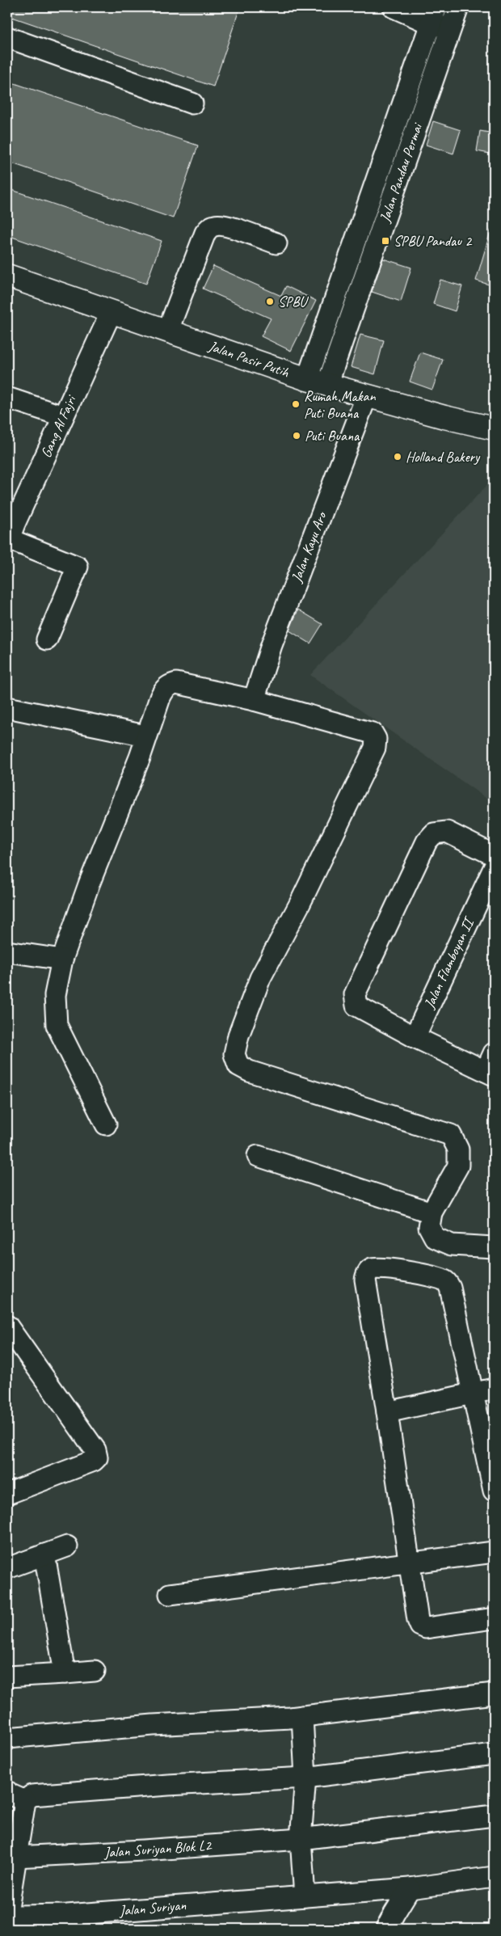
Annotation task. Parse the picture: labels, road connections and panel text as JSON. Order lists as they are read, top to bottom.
{
  "streets": {
    "highway": ["Jalan Pasir Putih"],
    "street": [
      "Jalan Pandau Permai",
      "Gang Al Fajri",
      "Jalan Kayu Aro",
      "Jalan Flamboyan II",
      "Jalan Suriyan Blok L2",
      "Jalan Suriyan"
    ]
  },
  "crossings": [
    ["Jalan Pandau Permai", "Jalan Pasir Putih"],
    ["Jalan Pasir Putih", "Gang Al Fajri"],
    ["Jalan Pasir Putih", "Jalan Kayu Aro"],
    ["Jalan Suriyan Blok L2", "Jalan Suriyan"]
  ],
  "places": {
    "transit": ["SPBU Pandau 2"],
    "other": [
      "SPBU",
      "Rumah Makan Puti Buana",
      "Puti Buana",
      "Holland Bakery"
    ]
  }
}
